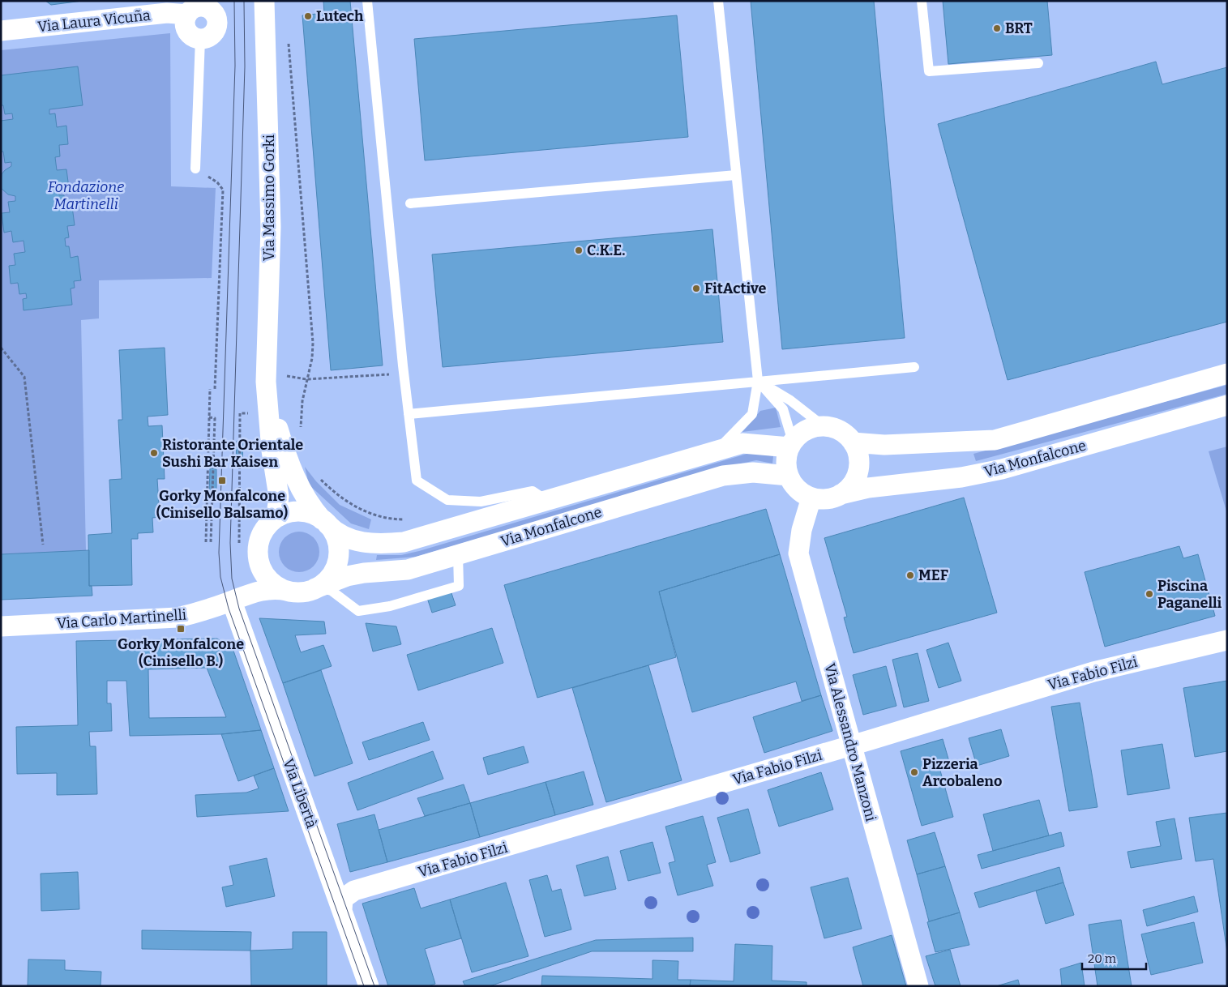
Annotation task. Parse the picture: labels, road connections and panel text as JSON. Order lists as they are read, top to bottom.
{
  "streets": {
    "street": [
      "Via Laura Vicuña",
      "Via Massimo Gorki",
      "Via Monfalcone",
      "Via Carlo Martinelli",
      "Via Fabio Filzi",
      "Via Alessandro Manzoni",
      "Via Libertà"
    ]
  },
  "crossings": [
    ["Via Massimo Gorki", "Via Monfalcone"],
    ["Via Massimo Gorki", "Via Carlo Martinelli"],
    ["Via Monfalcone", "Via Carlo Martinelli"],
    ["Via Monfalcone", "Via Alessandro Manzoni"],
    ["Via Carlo Martinelli", "Via Libertà"],
    ["Via Fabio Filzi", "Via Alessandro Manzoni"],
    ["Via Fabio Filzi", "Via Libertà"]
  ],
  "parks": ["Fondazione Martinelli"],
  "places": {
    "other": [
      "Lutech",
      "BRT",
      "C.K.E.",
      "FitActive",
      "Ristorante Orientale Sushi Bar Kaisen",
      "MEF",
      "Piscina Paganelli",
      "Pizzeria Arcobaleno"
    ],
    "transit": ["Gorky Monfalcone (Cinisello Balsamo)", "Gorky Monfalcone (Cinisello B.)"]
  },
  "scale_bar": "20 m"
}
